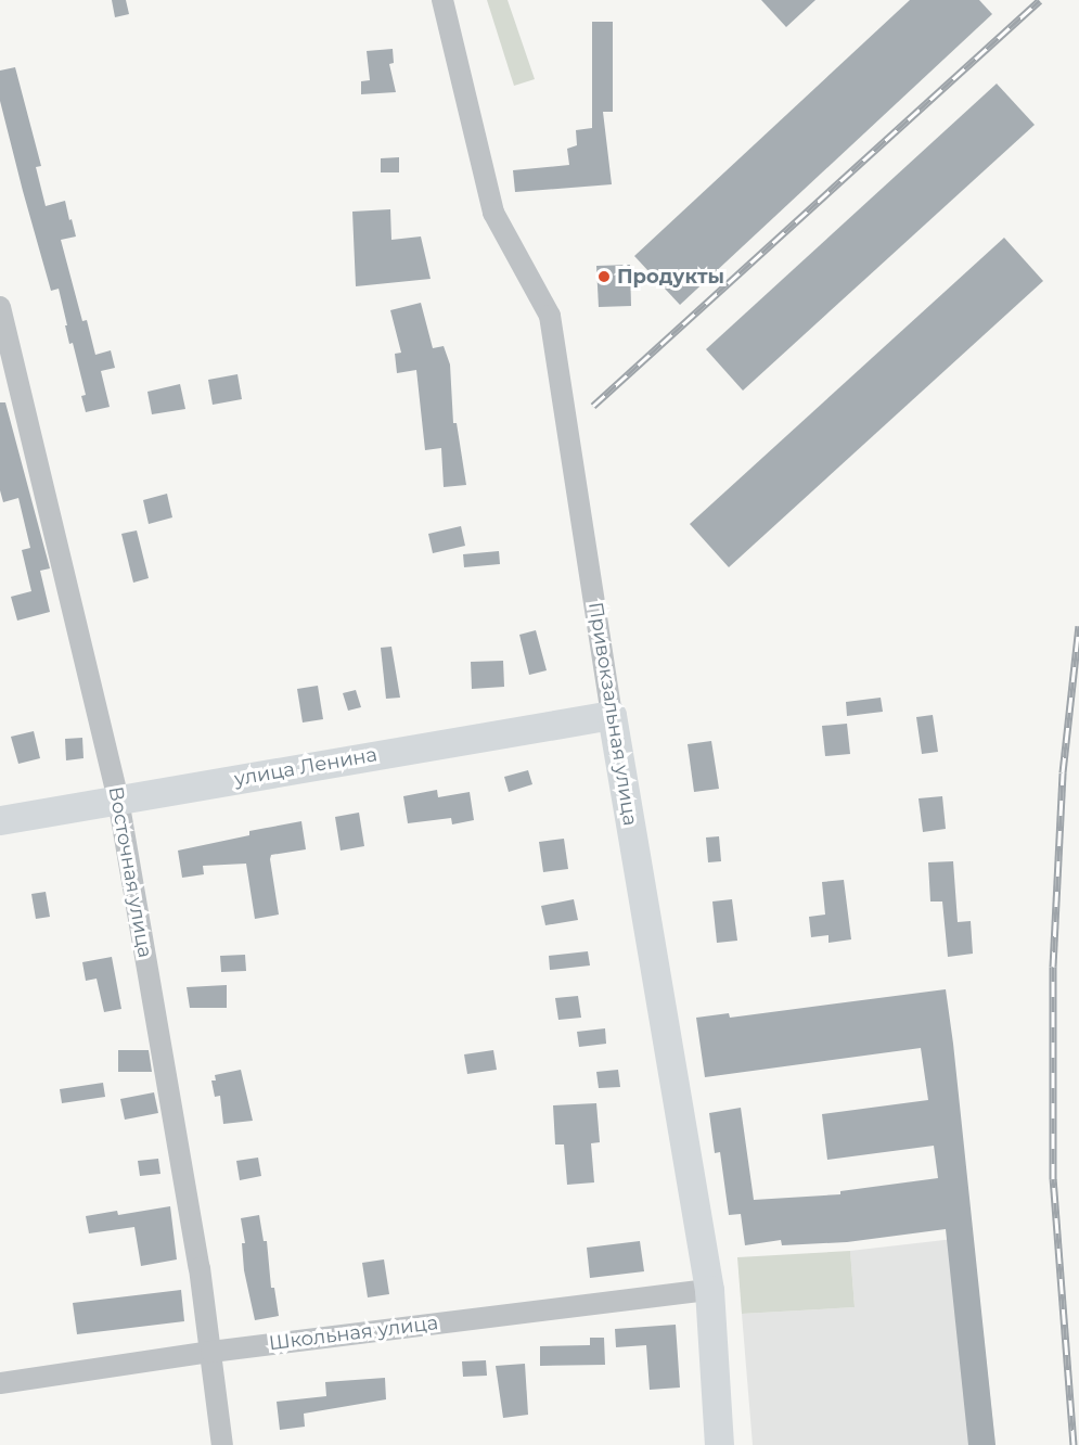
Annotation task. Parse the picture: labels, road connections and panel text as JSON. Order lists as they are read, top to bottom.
{
  "streets": {
    "street": [
      "Привокзальная улица",
      "улица Ленина",
      "Восточная улица",
      "Школьная улица"
    ]
  },
  "crossings": [
    ["Привокзальная улица", "улица Ленина"],
    ["Привокзальная улица", "Школьная улица"],
    ["улица Ленина", "Восточная улица"],
    ["Восточная улица", "Школьная улица"]
  ],
  "places": ["Продукты"]
}
